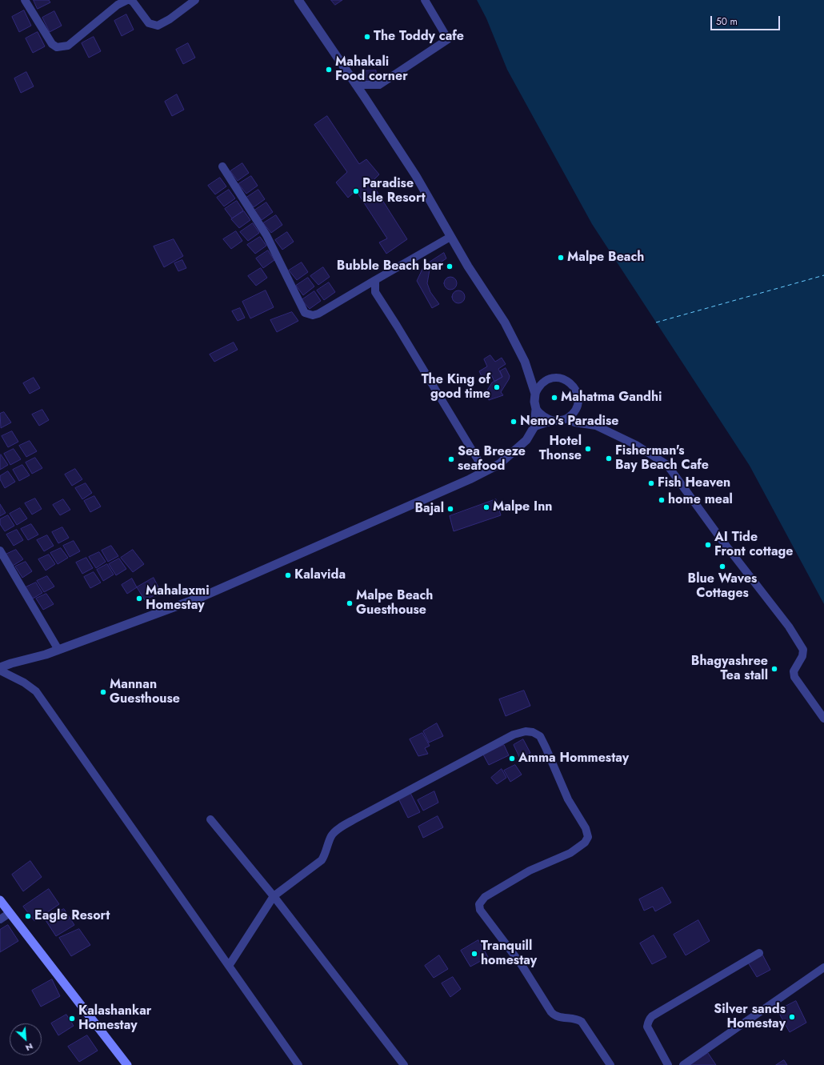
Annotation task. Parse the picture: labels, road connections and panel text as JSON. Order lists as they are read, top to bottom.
{
  "places": [
    "The Toddy cafe",
    "Mahakali Food corner",
    "Paradise Isle Resort",
    "Malpe Beach",
    "Bubble Beach bar",
    "The King of good time",
    "Mahatma Gandhi",
    "Nemo's Paradise",
    "Hotel Thonse",
    "Fisherman's Bay Beach Cafe",
    "Sea Breeze seafood",
    "Fish Heaven",
    "home meal",
    "Malpe Inn",
    "Bajal",
    "AI Tide Front cottage",
    "Blue Waves Cottages",
    "Kalavida",
    "Mahalaxmi Homestay",
    "Malpe Beach Guesthouse",
    "Bhagyashree Tea stall",
    "Mannan Guesthouse",
    "Amma Hommestay",
    "Eagle Resort",
    "Tranquill homestay",
    "Silver sands Homestay",
    "Kalashankar Homestay"
  ],
  "scale_bar": "50 m",
  "north": "bottom right"
}
